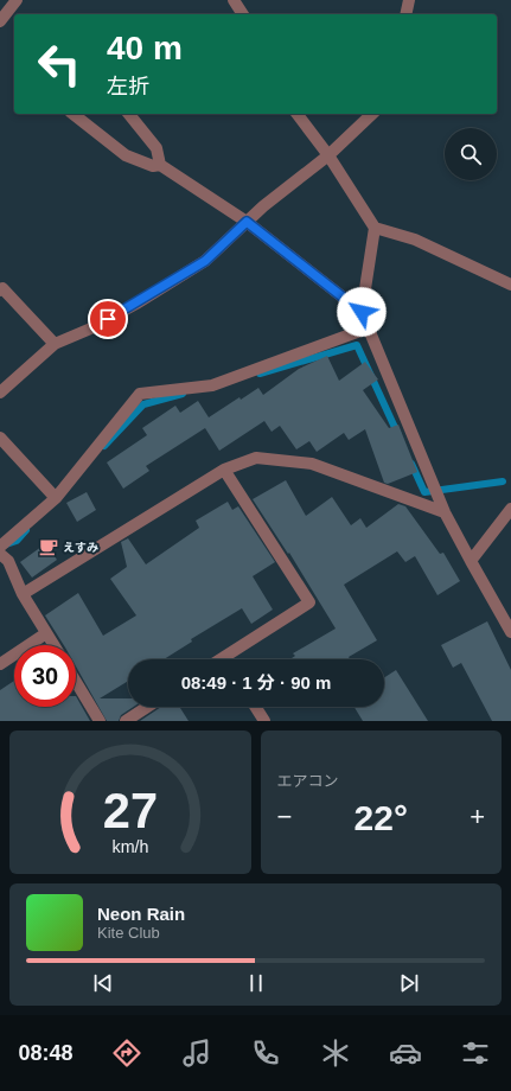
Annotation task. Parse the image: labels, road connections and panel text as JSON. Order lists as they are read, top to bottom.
{
  "places": {
    "cafe": ["えすみ"]
  },
  "page": {
    "turn": ["40 m", "左折"],
    "limit": "30",
    "trip": "08:49 · 1 分 · 90 m",
    "tile": "エアコン",
    "heat": ["−", "22°", "+"],
    "song": ["Neon Rain", "Kite Club"],
    "tabs": "08:48",
    "gauge": ["27", "km/h"]
  }
}
